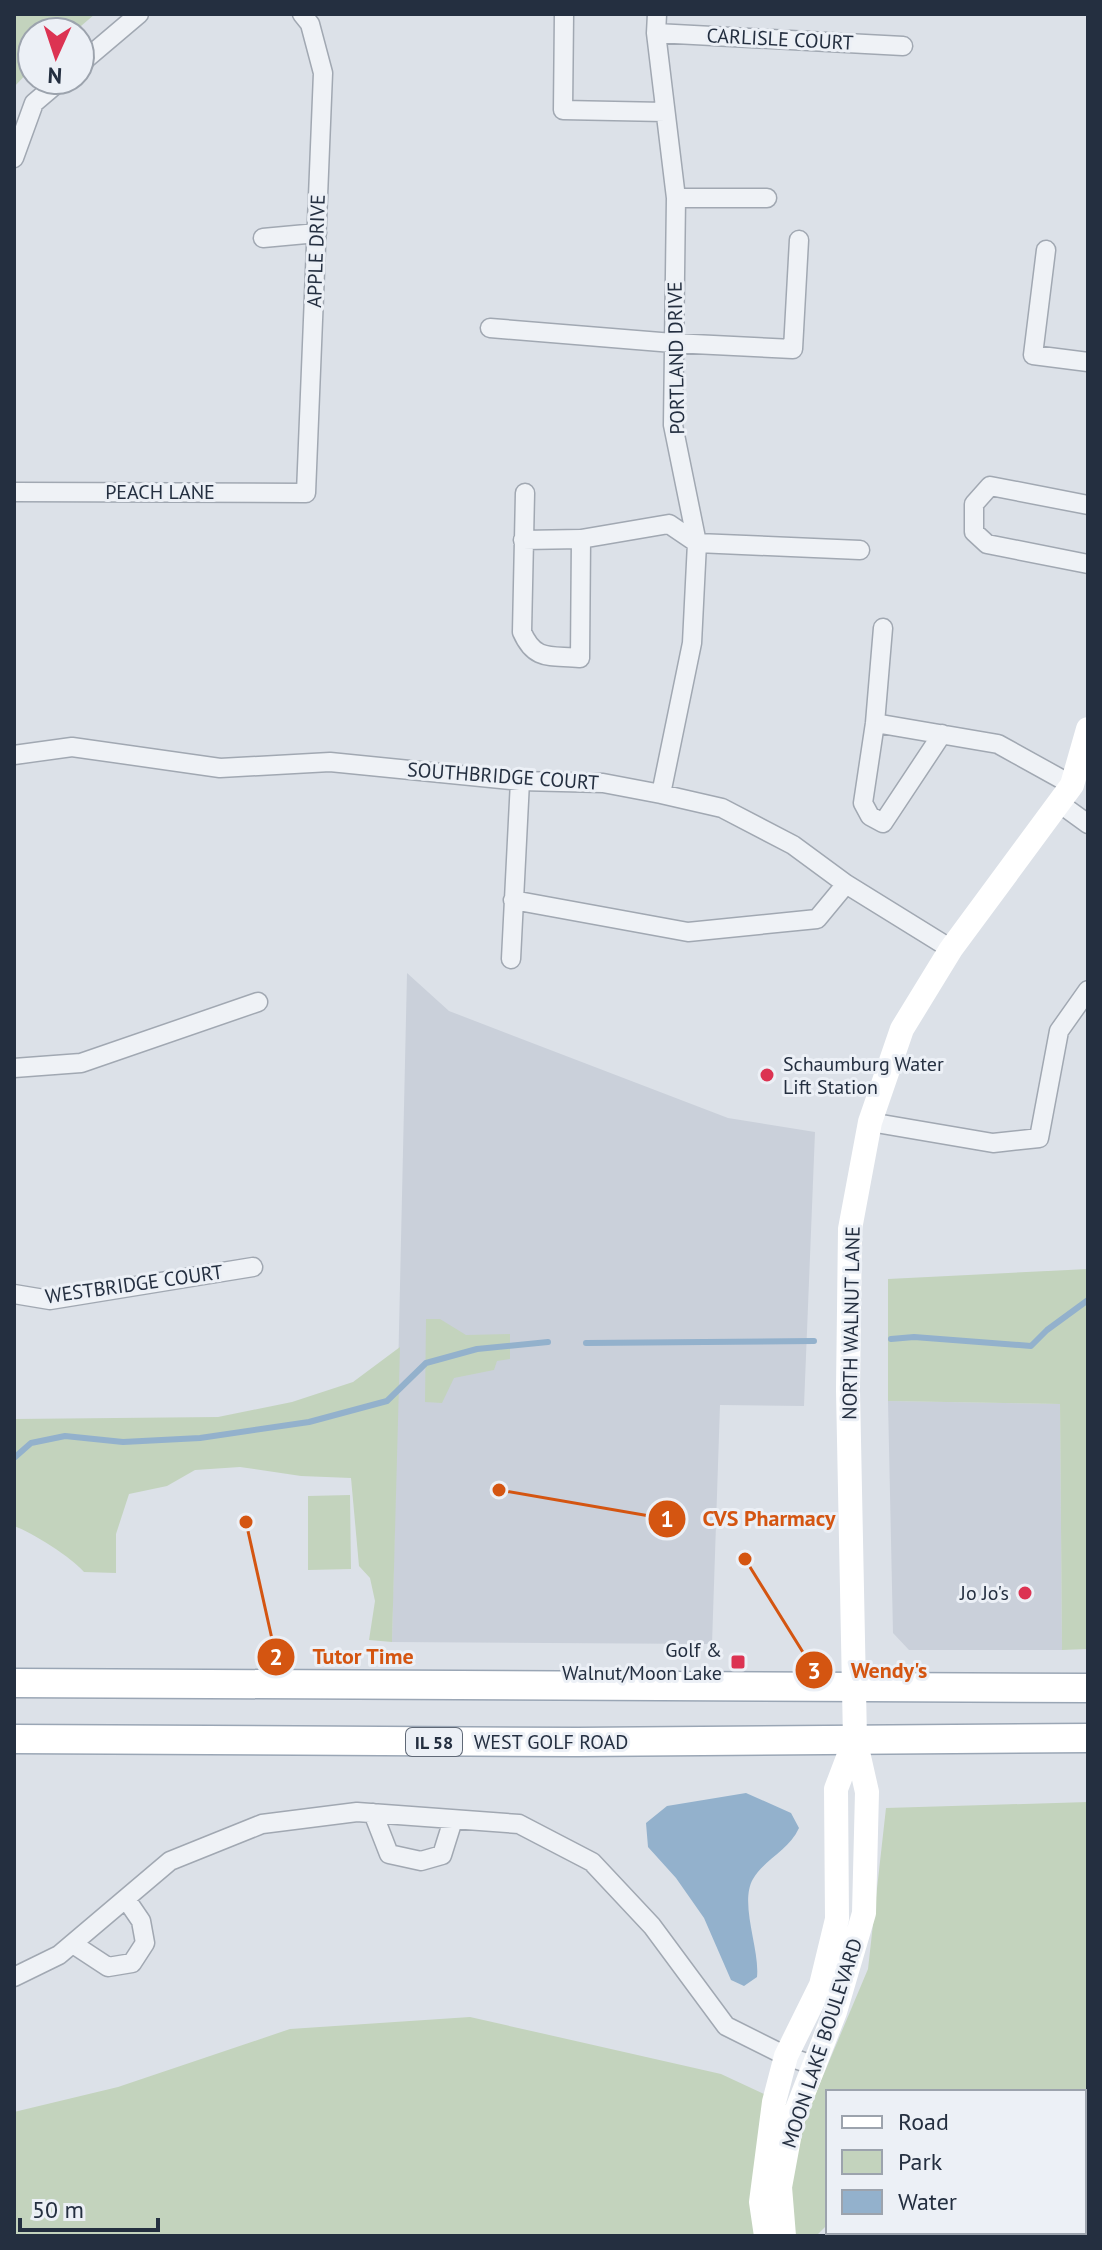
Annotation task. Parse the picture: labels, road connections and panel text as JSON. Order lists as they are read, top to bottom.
{
  "streets": {
    "main road": ["IL 58", "WEST GOLF ROAD"],
    "street": [
      "CARLISLE COURT",
      "APPLE DRIVE",
      "PORTLAND DRIVE",
      "PEACH LANE",
      "SOUTHBRIDGE COURT",
      "WESTBRIDGE COURT",
      "NORTH WALNUT LANE",
      "MOON LAKE BOULEVARD"
    ]
  },
  "crossings": [
    ["CARLISLE COURT", "PORTLAND DRIVE"],
    ["APPLE DRIVE", "PEACH LANE"],
    ["PORTLAND DRIVE", "SOUTHBRIDGE COURT"],
    ["SOUTHBRIDGE COURT", "NORTH WALNUT LANE"],
    ["NORTH WALNUT LANE", "WEST GOLF ROAD"],
    ["NORTH WALNUT LANE", "MOON LAKE BOULEVARD"],
    ["WEST GOLF ROAD", "MOON LAKE BOULEVARD"]
  ],
  "places": {
    "other": [
      "Schaumburg Water Lift Station",
      "CVS Pharmacy",
      "Tutor Time",
      "Wendy's",
      "Jo Jo's"
    ],
    "transit": ["Golf & Walnut/Moon Lake"]
  },
  "legend": ["Road", "Park", "Water"],
  "scale_bar": "50 m",
  "north": "bottom"
}
